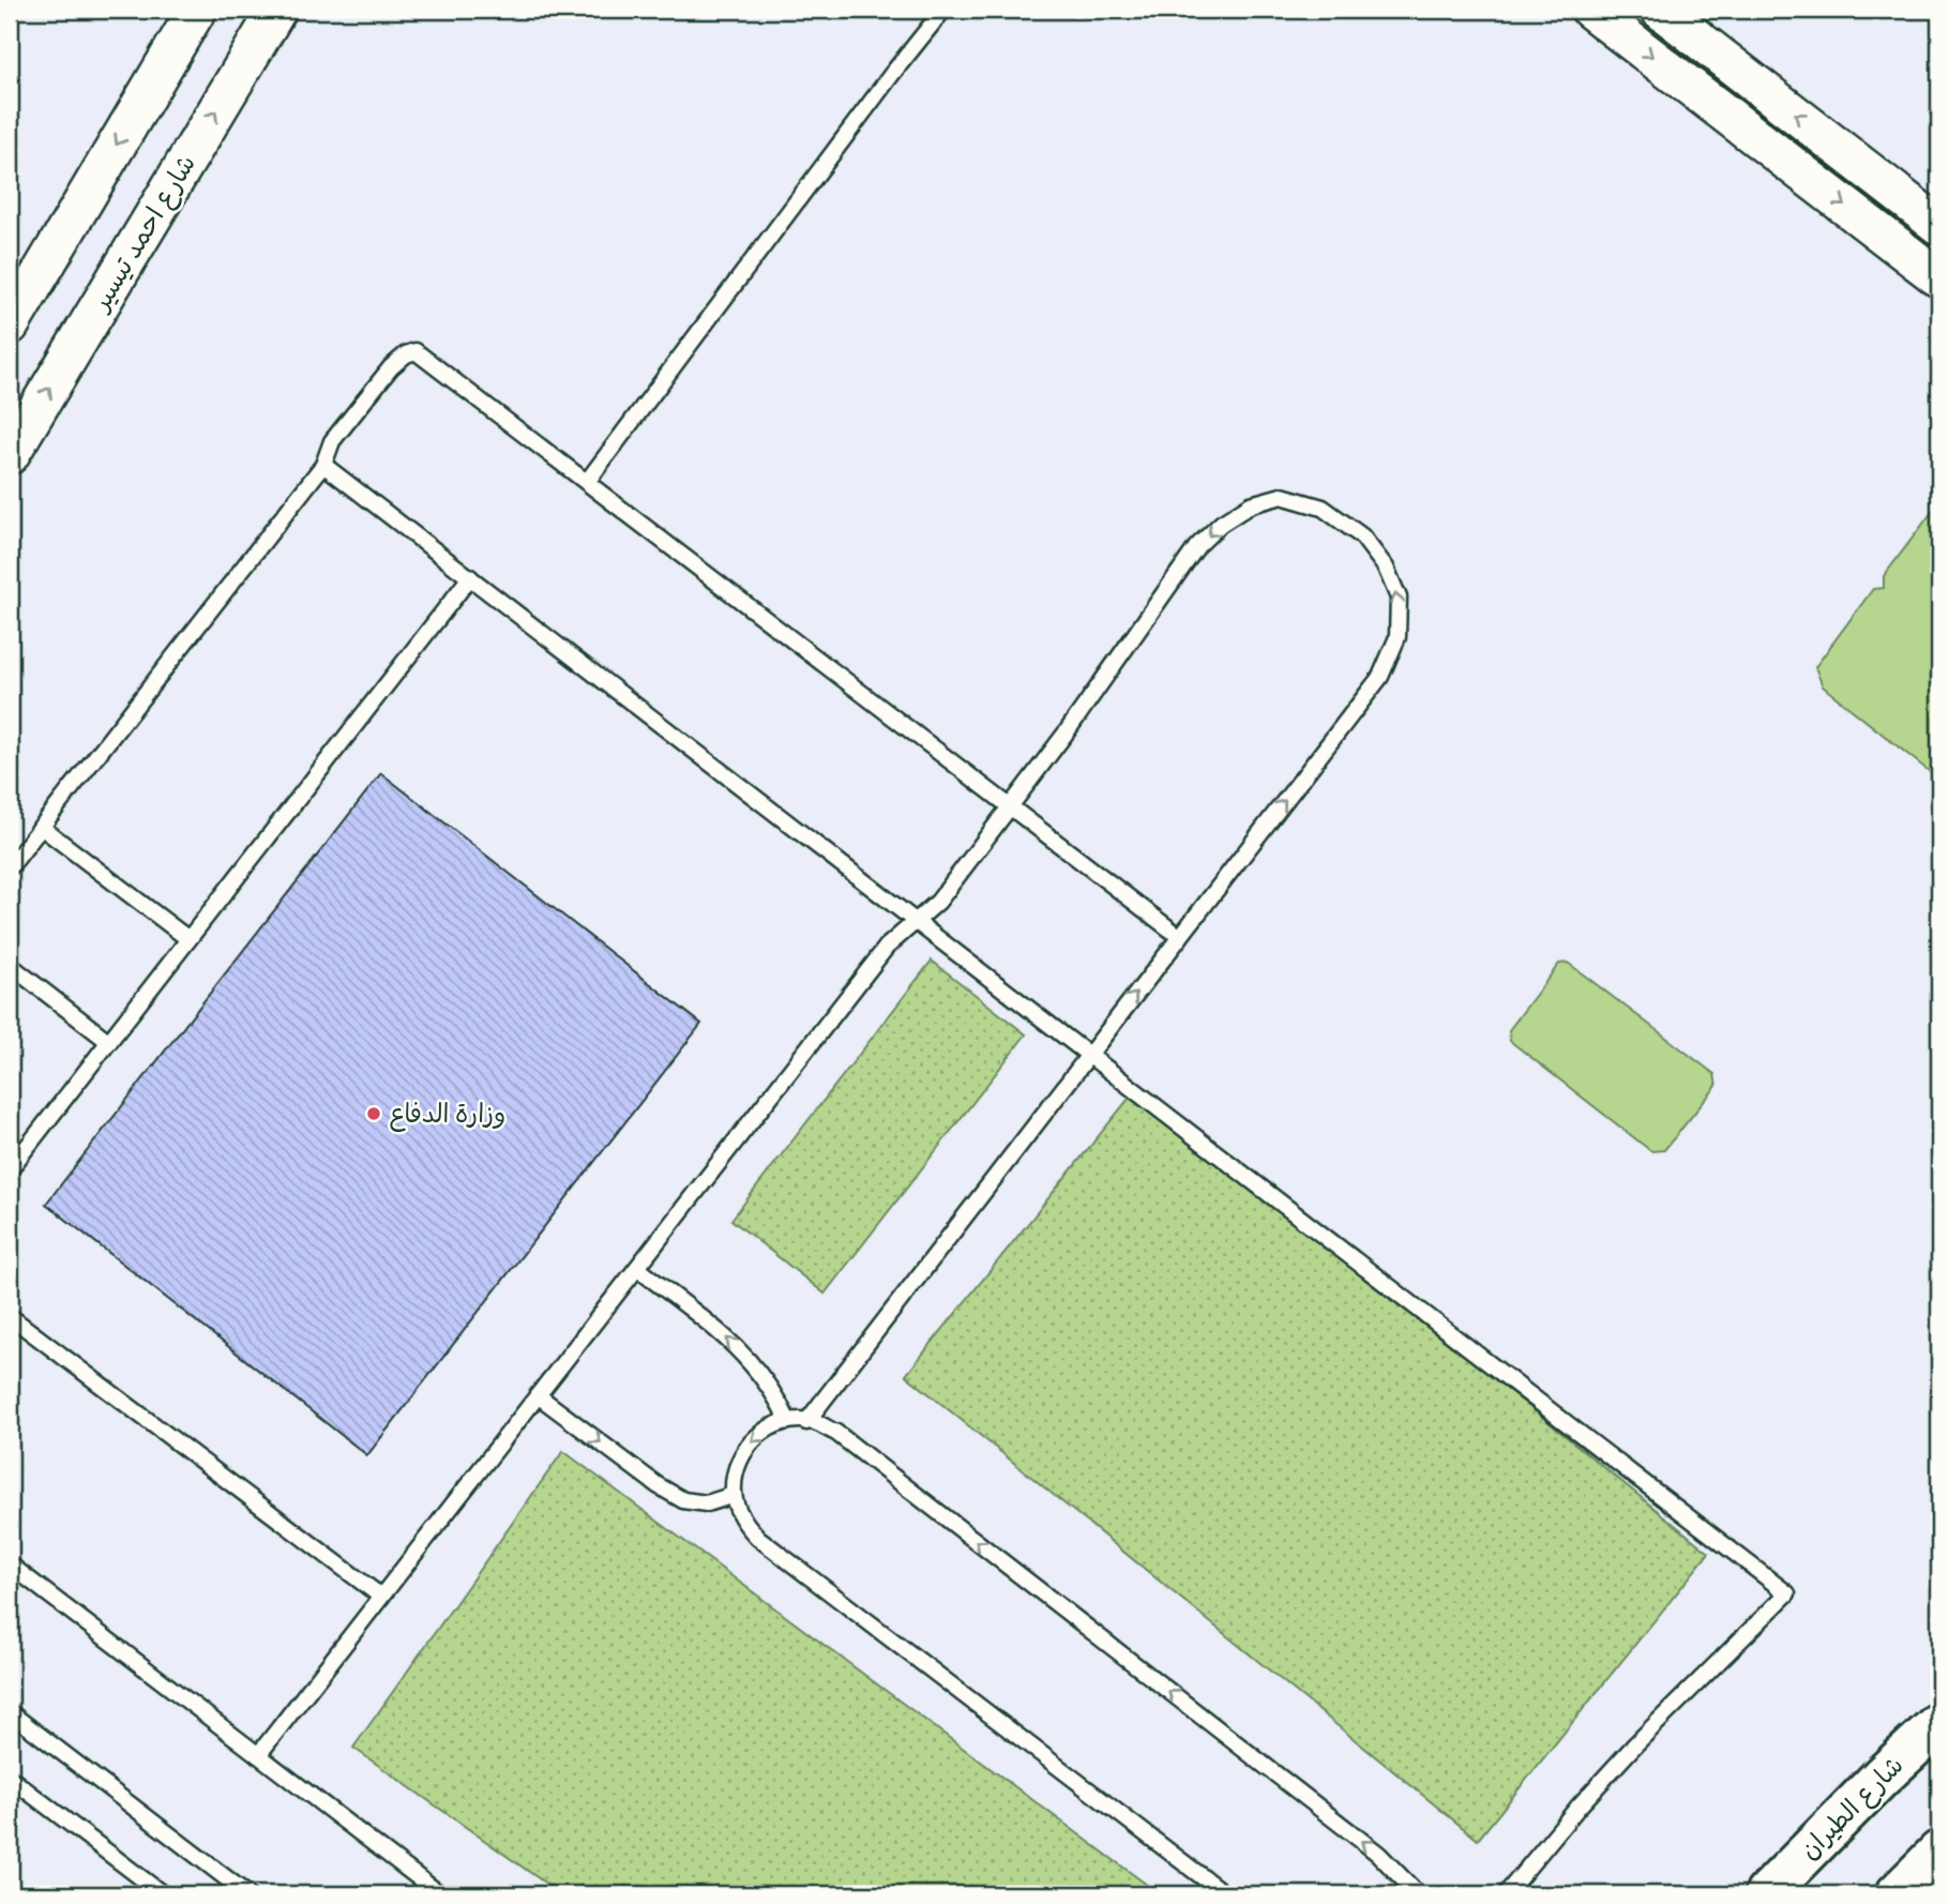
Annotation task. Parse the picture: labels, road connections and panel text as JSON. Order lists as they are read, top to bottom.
{
  "streets": {
    "main road": ["شارع الطيران"],
    "street": ["شارع احمد تيسير"]
  },
  "places": ["وزارة الدفاع"]
}
